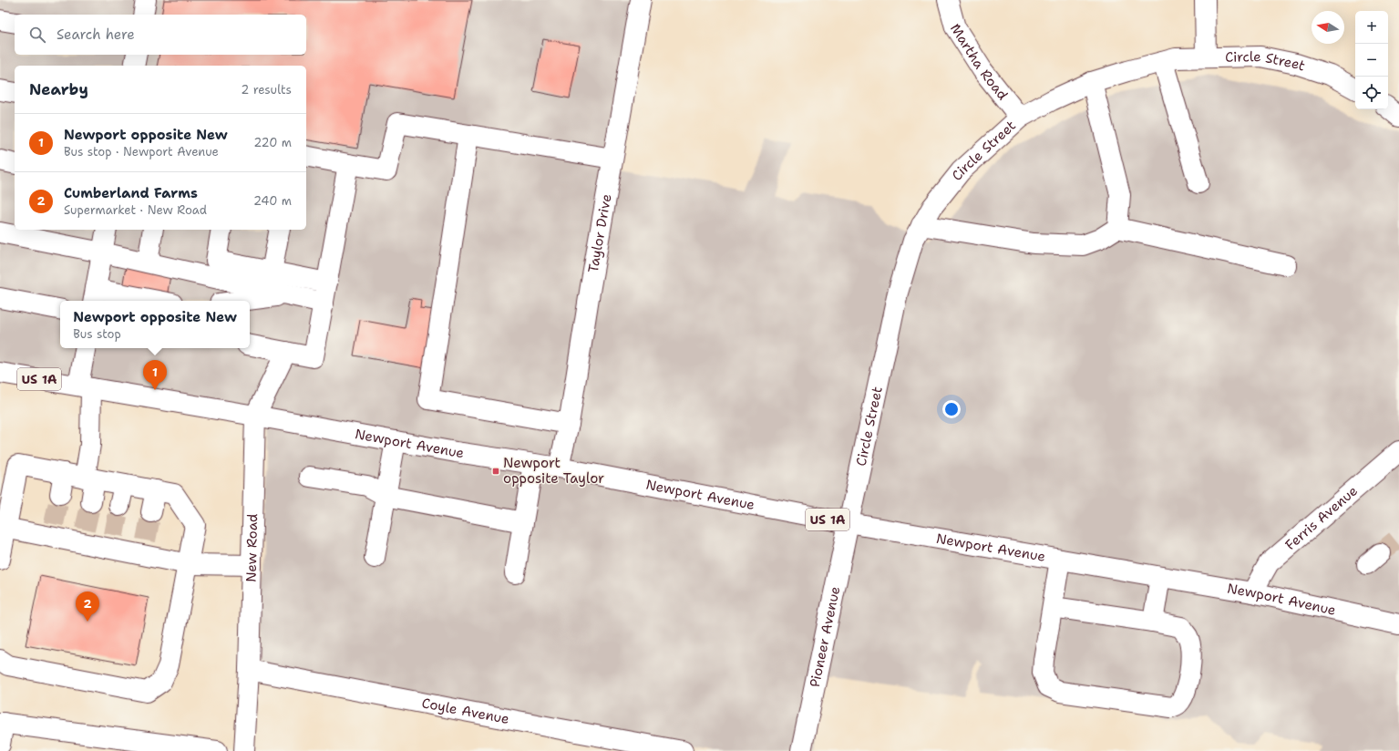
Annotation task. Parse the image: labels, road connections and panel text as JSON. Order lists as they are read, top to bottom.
{
  "streets": {
    "street": [
      "Martha Road",
      "Circle Street",
      "Taylor Drive",
      "US 1A",
      "Newport Avenue",
      "Ferris Avenue",
      "New Road",
      "Pioneer Avenue",
      "Coyle Avenue"
    ]
  },
  "crossings": [
    ["Martha Road", "Circle Street"],
    ["Circle Street", "Newport Avenue"],
    ["Circle Street", "Pioneer Avenue"],
    ["Taylor Drive", "Newport Avenue"],
    ["Newport Avenue", "Ferris Avenue"],
    ["Newport Avenue", "New Road"],
    ["Newport Avenue", "Pioneer Avenue"],
    ["New Road", "Coyle Avenue"]
  ],
  "places": {
    "transit": ["Newport opposite Taylor"]
  },
  "north": "left",
  "page": {
    "map_buttons": ["+", "−"],
    "search": "Search here",
    "heading": ["Nearby", "2 results"],
    "list": [
      {
        "mark": "1",
        "name": "Newport opposite New",
        "note": "Bus stop · Newport Avenue",
        "value": "220 m"
      },
      {
        "mark": "2",
        "name": "Cumberland Farms",
        "note": "Supermarket · New Road",
        "value": "240 m"
      }
    ],
    "popup": ["Newport opposite New", "Bus stop"],
    "pins": ["1", "2"]
  }
}
